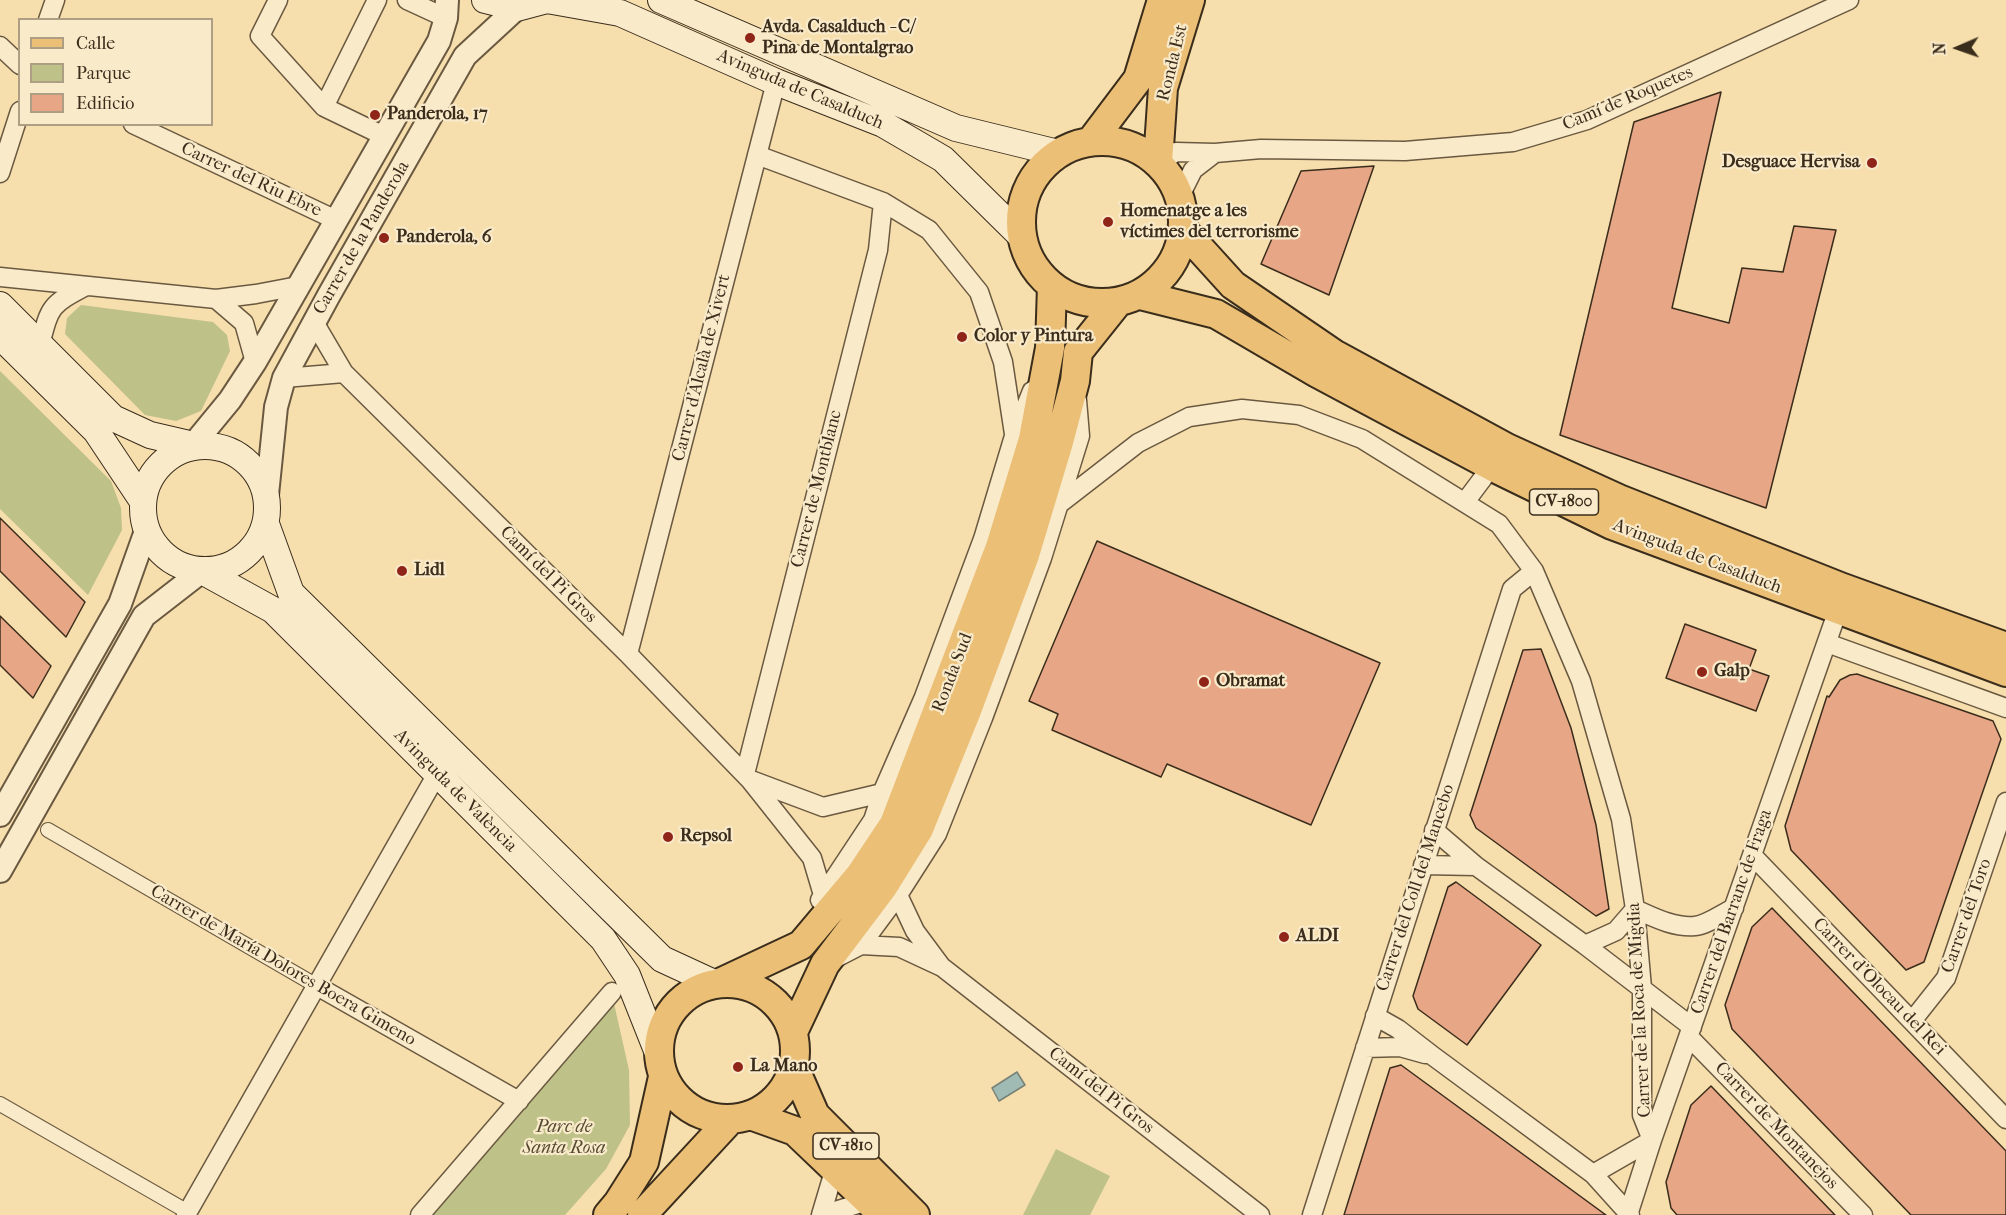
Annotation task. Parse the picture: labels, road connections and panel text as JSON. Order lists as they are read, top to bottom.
{
  "streets": {
    "main road": [
      "Ronda Est",
      "Avinguda de Casalduch",
      "CV-1800",
      "Ronda Sud",
      "Avinguda de València",
      "CV-1810"
    ],
    "street": [
      "Camí de Roquetes",
      "Carrer del Riu Ebre",
      "Carrer de la Panderola",
      "Carrer d'Alcalà de Xivert",
      "Carrer de Montblanc",
      "Camí del Pi Gros",
      "Carrer del Coll del Mancebo",
      "Carrer del Barranc de Fraga",
      "Carrer del Toro",
      "Carrer de María Dolores Boera Gimeno",
      "Carrer d'Olocau del Rei",
      "Carrer de la Roca de Migdia",
      "Carrer de Montanejos"
    ]
  },
  "crossings": [
    ["Ronda Est", "Avinguda de Casalduch"],
    ["Ronda Est", "Camí de Roquetes"],
    ["Ronda Est", "Ronda Sud"],
    ["Avinguda de Casalduch", "Camí de Roquetes"],
    ["Avinguda de Casalduch", "Carrer d'Alcalà de Xivert"],
    ["Avinguda de Casalduch", "Ronda Sud"],
    ["Avinguda de Casalduch", "Carrer del Barranc de Fraga"],
    ["Camí de Roquetes", "Ronda Sud"],
    ["Carrer del Riu Ebre", "Carrer de la Panderola"],
    ["Carrer de la Panderola", "Camí del Pi Gros"],
    ["Carrer de la Panderola", "Avinguda de València"],
    ["Carrer d'Alcalà de Xivert", "Camí del Pi Gros"],
    ["Carrer de Montblanc", "Camí del Pi Gros"],
    ["Camí del Pi Gros", "Ronda Sud"],
    ["Ronda Sud", "Avinguda de València"],
    ["Ronda Sud", "Carrer de la Roca de Migdia"],
    ["Ronda Sud", "CV-1810"],
    ["Avinguda de València", "CV-1810"],
    ["Carrer del Coll del Mancebo", "Carrer de la Roca de Migdia"],
    ["Carrer del Coll del Mancebo", "Carrer de Montanejos"],
    ["Carrer del Barranc de Fraga", "Carrer d'Olocau del Rei"],
    ["Carrer del Barranc de Fraga", "Carrer de la Roca de Migdia"],
    ["Carrer del Barranc de Fraga", "Carrer de Montanejos"],
    ["Carrer del Toro", "Carrer d'Olocau del Rei"],
    ["Carrer de la Roca de Migdia", "Carrer de Montanejos"]
  ],
  "parks": ["Parc de Santa Rosa"],
  "places": [
    "Avda. Casalduch - C/ Pina de Montalgrao",
    "Panderola, 17",
    "Desguace Hervisa",
    "Homenatge a les víctimes del terrorisme",
    "Panderola, 6",
    "Color y Pintura",
    "Lidl",
    "Galp",
    "Obramat",
    "Repsol",
    "ALDI",
    "La Mano"
  ],
  "legend": ["Calle", "Parque", "Edificio"],
  "north": "left"
}
